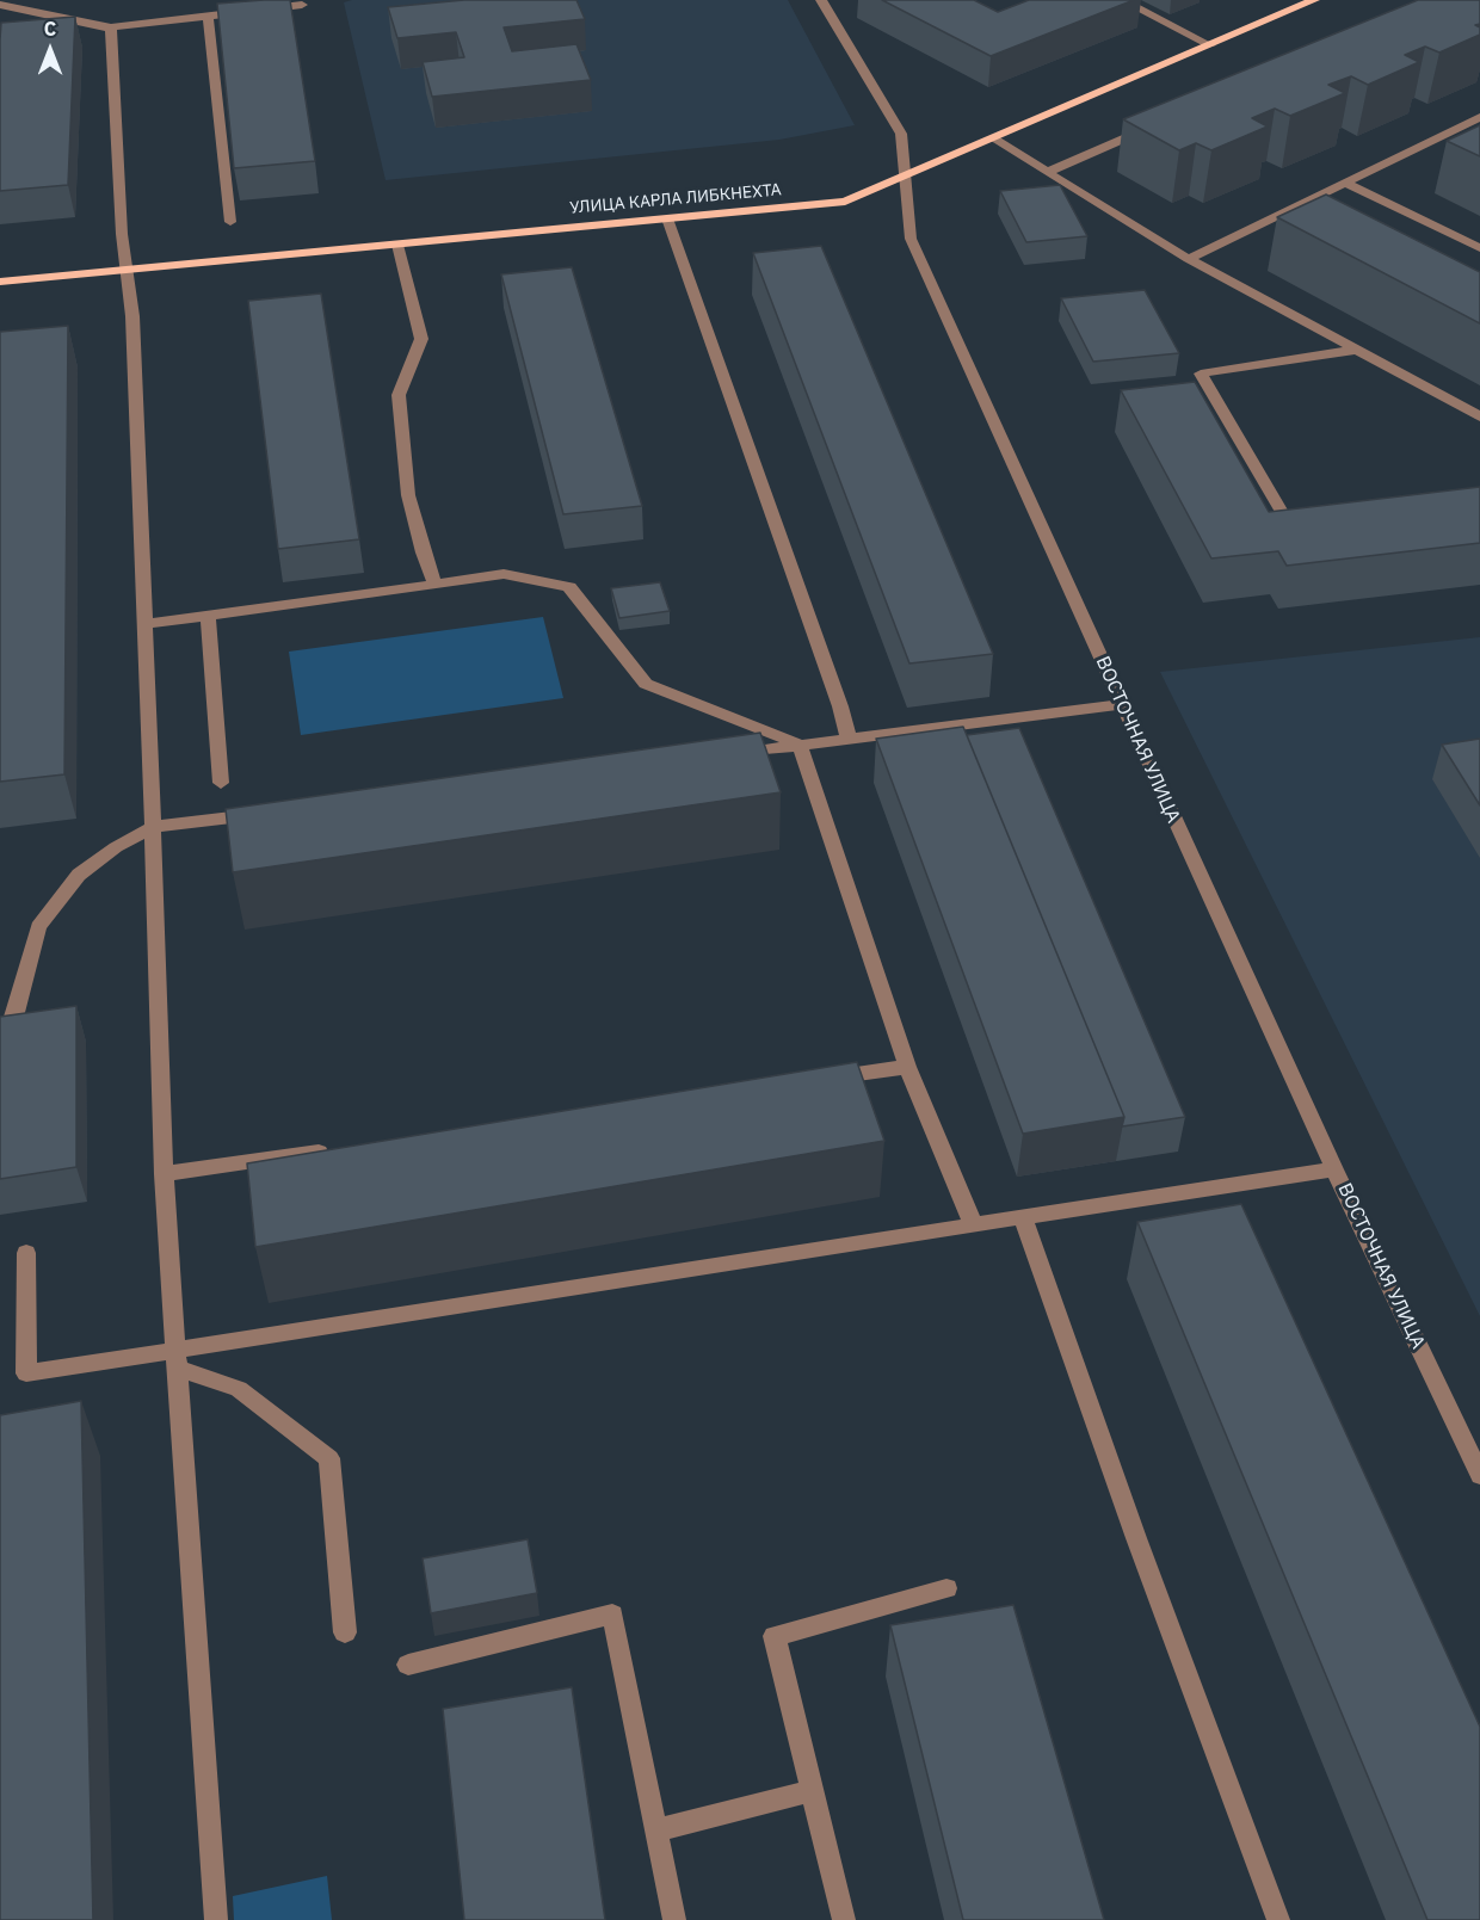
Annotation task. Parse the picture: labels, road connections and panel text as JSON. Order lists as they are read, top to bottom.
{
  "streets": {
    "main road": ["УЛИЦА КАРЛА ЛИБКНЕХТА"],
    "street": ["ВОСТОЧНАЯ УЛИЦА"]
  },
  "crossings": [
    ["УЛИЦА КАРЛА ЛИБКНЕХТА", "ВОСТОЧНАЯ УЛИЦА"]
  ],
  "north": "top"
}
